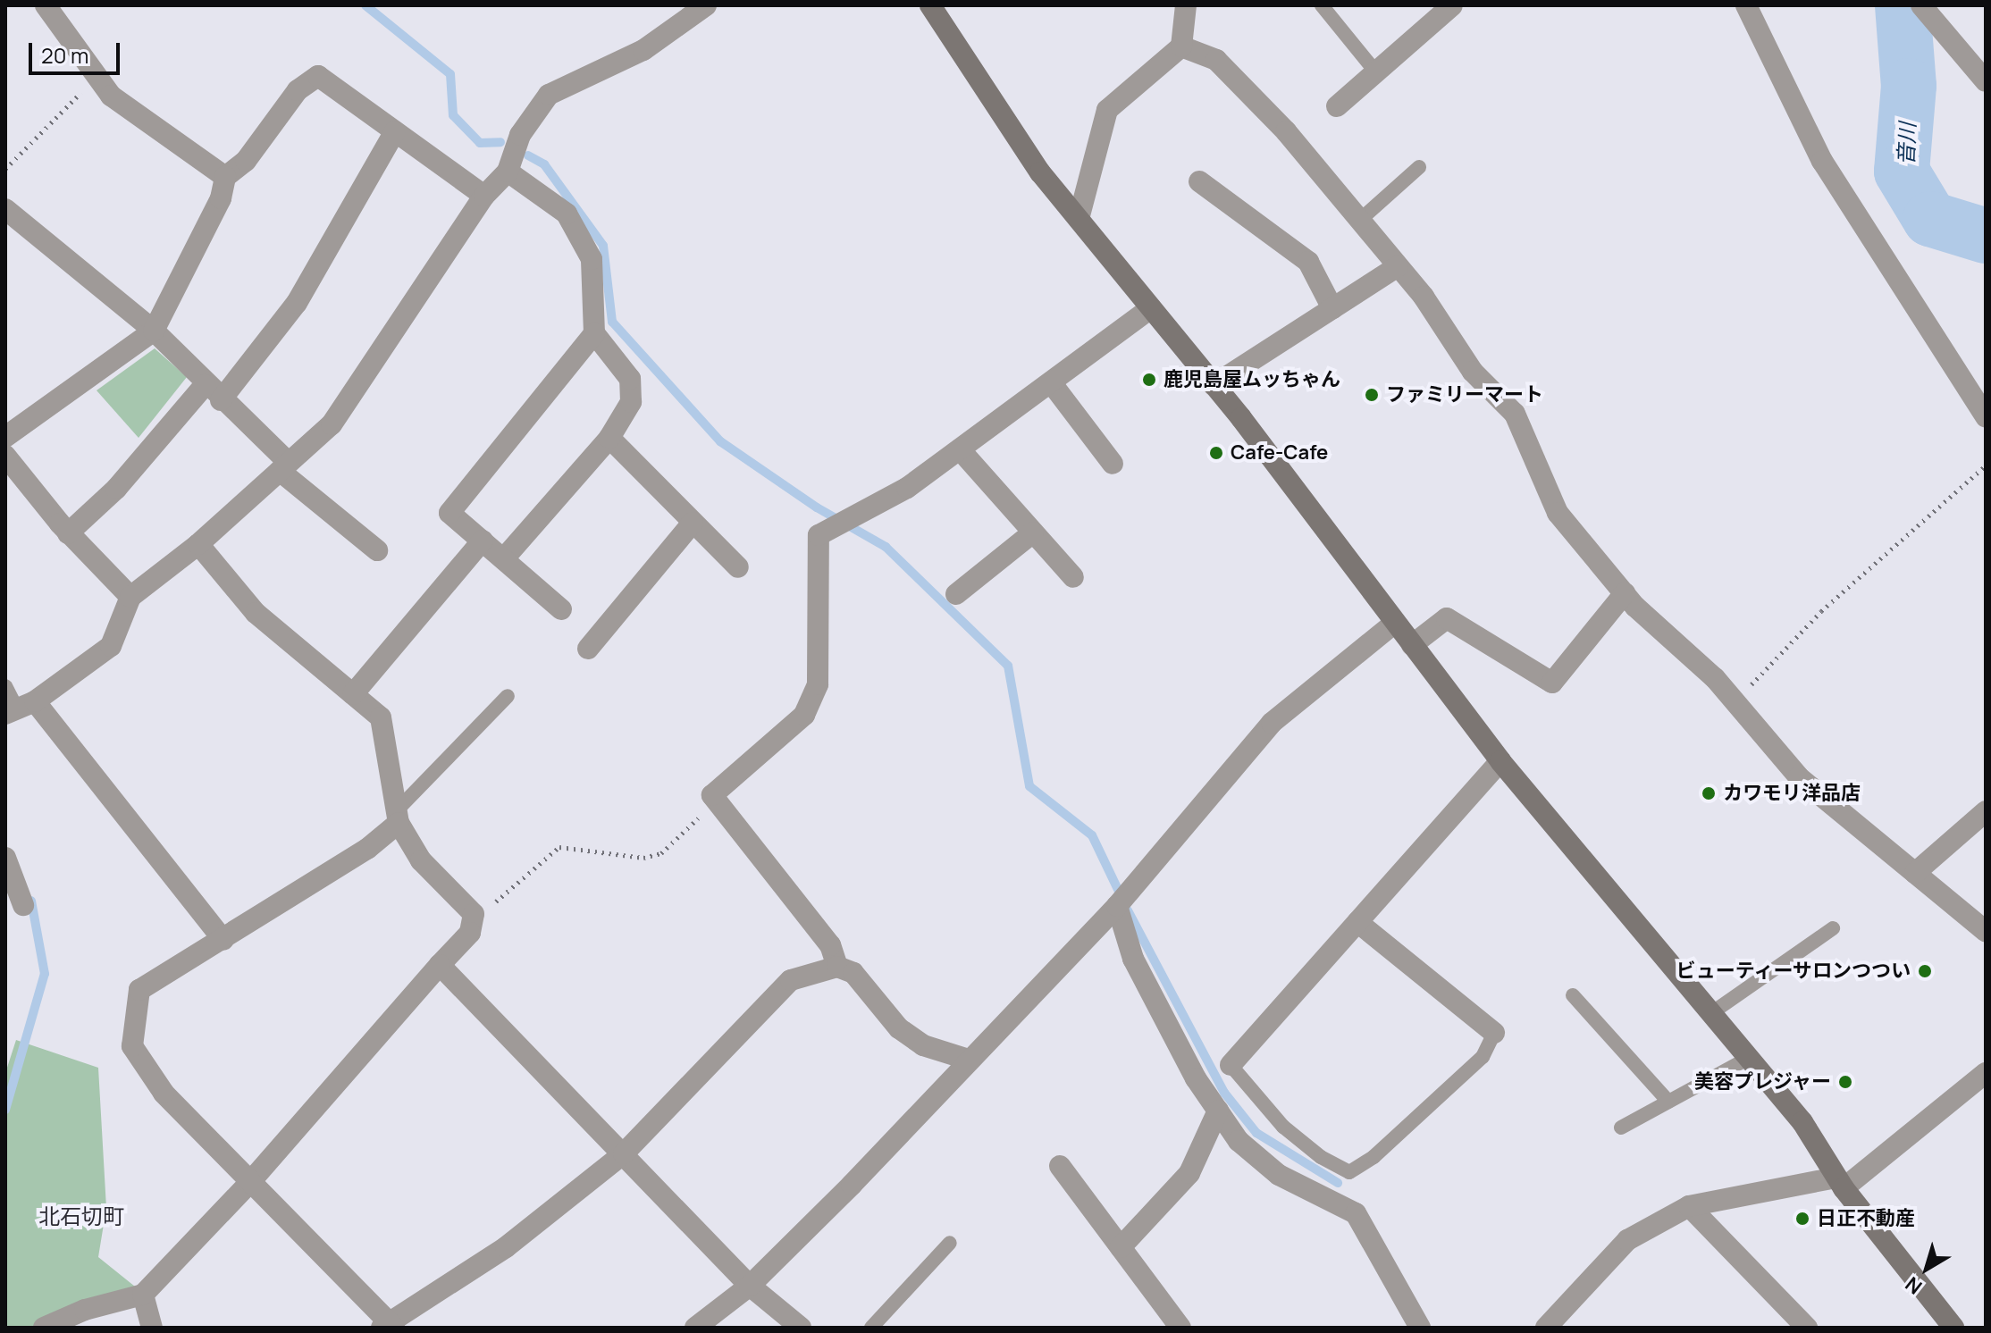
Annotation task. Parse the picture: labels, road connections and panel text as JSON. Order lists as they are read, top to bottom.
{
  "districts": ["北石切町"],
  "water": ["音川"],
  "places": [
    "鹿児島屋ムッちゃん",
    "ファミリーマート",
    "Cafe-Cafe",
    "カワモリ洋品店",
    "ビューティーサロンつつい",
    "美容プレジャー",
    "日正不動産"
  ],
  "scale_bar": "20 m",
  "north": "bottom left"
}
